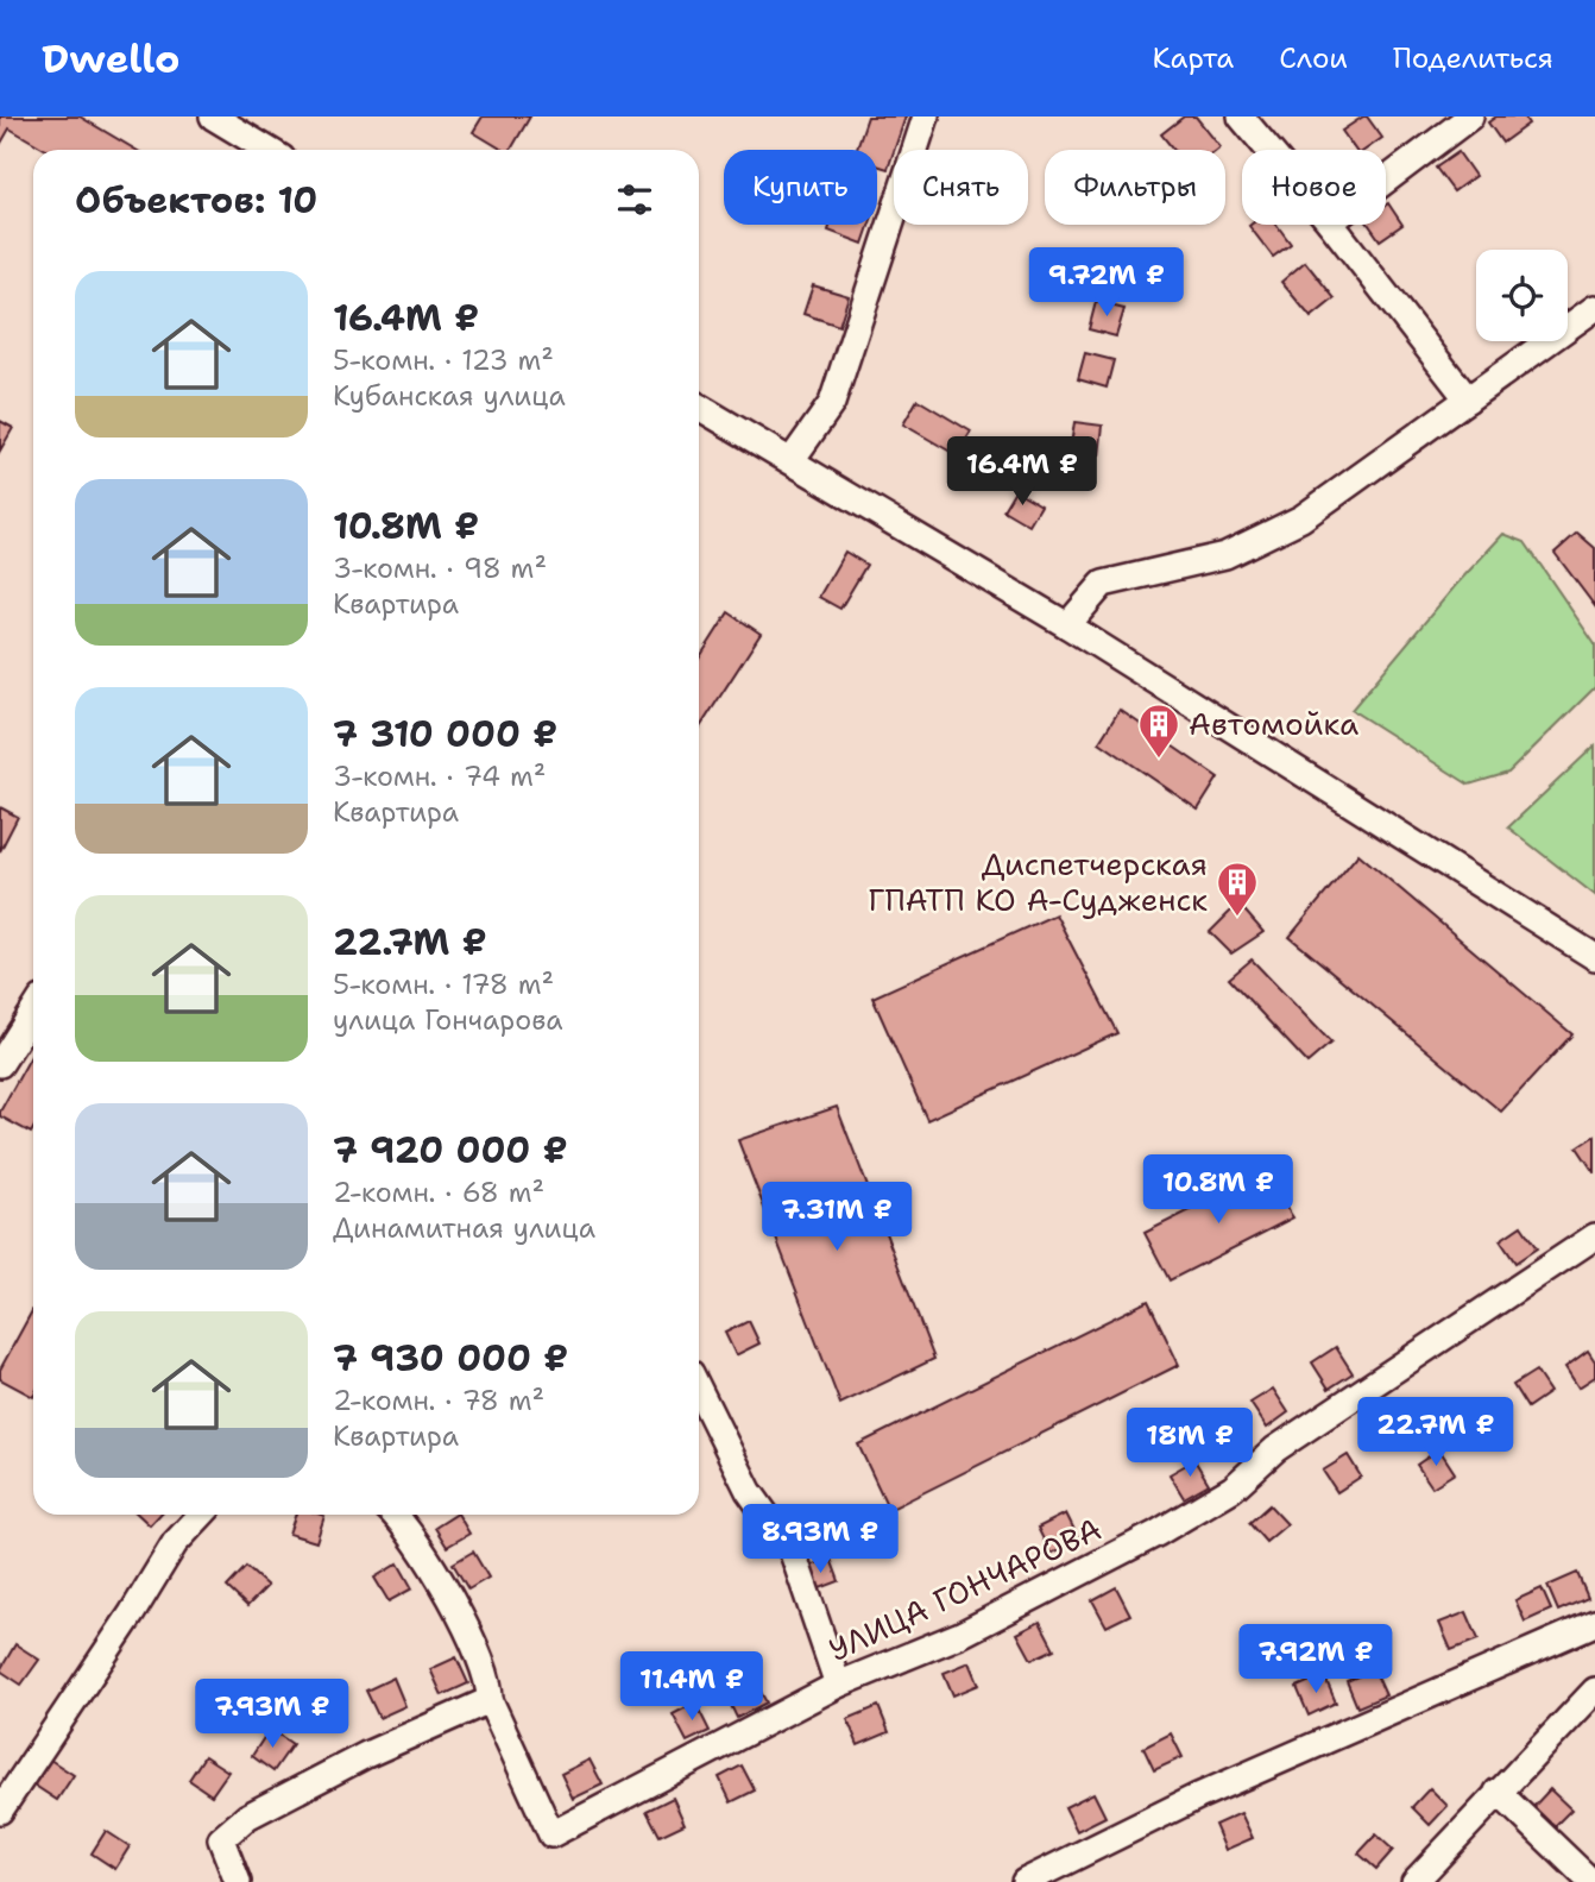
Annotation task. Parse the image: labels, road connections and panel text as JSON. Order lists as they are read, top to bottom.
{
  "streets": {
    "street": ["УЛИЦА ГОНЧАРОВА"]
  },
  "places": {
    "building": ["Автомойка", "Диспетчерская ГПАТП КО А-Судженск"]
  },
  "page": {
    "header": "Dwello",
    "nav": ["Карта", "Слои", "Поделиться"],
    "chip": [
      "Купить",
      "Снять",
      "Фильтры",
      "Новое"
    ],
    "heading": "Объектов: 10",
    "price": [
      "9.72M ₽",
      "16.4M ₽",
      "10.8M ₽",
      "7.31M ₽",
      "22.7M ₽",
      "18M ₽",
      "8.93M ₽",
      "7.92M ₽",
      "11.4M ₽",
      "7.93M ₽"
    ],
    "list": [
      {
        "name": "16.4M ₽",
        "note": "5-комн. · 123 m² · Кубанская улица"
      },
      {
        "name": "10.8M ₽",
        "note": "3-комн. · 98 m² · Квартира"
      },
      {
        "name": "7 310 000 ₽",
        "note": "3-комн. · 74 m² · Квартира"
      },
      {
        "name": "22.7M ₽",
        "note": "5-комн. · 178 m² · улица Гончарова"
      },
      {
        "name": "7 920 000 ₽",
        "note": "2-комн. · 68 m² · Динамитная улица"
      },
      {
        "name": "7 930 000 ₽",
        "note": "2-комн. · 78 m² · Квартира"
      }
    ]
  }
}
